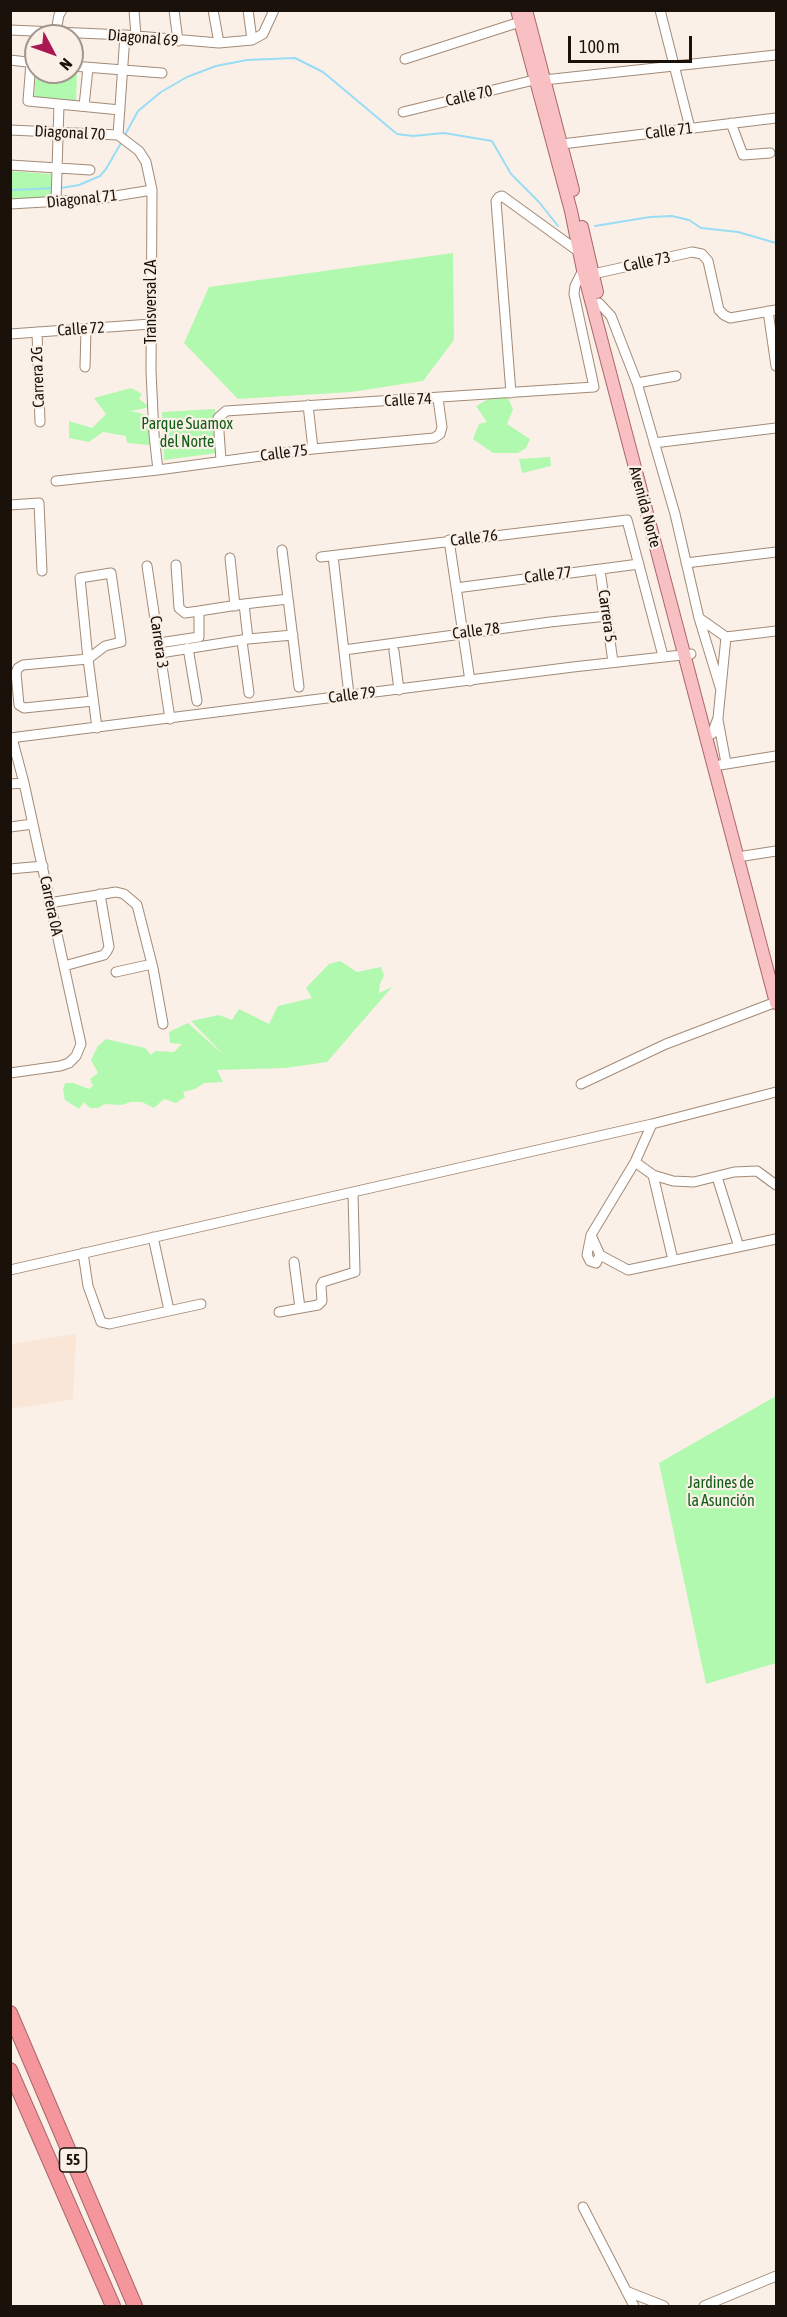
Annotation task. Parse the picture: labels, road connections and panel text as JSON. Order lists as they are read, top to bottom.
{
  "streets": {
    "highway": ["55"],
    "main road": ["Avenida Norte"],
    "street": [
      "Diagonal 69",
      "Calle 70",
      "Calle 71",
      "Diagonal 70",
      "Diagonal 71",
      "Calle 73",
      "Transversal 2A",
      "Calle 72",
      "Carrera 2G",
      "Calle 74",
      "Calle 75",
      "Calle 76",
      "Calle 77",
      "Carrera 5",
      "Calle 78",
      "Carrera 3",
      "Calle 79",
      "Carrera 0A"
    ]
  },
  "crossings": [
    ["Calle 70", "Avenida Norte"],
    ["Calle 71", "Avenida Norte"],
    ["Diagonal 70", "Transversal 2A"],
    ["Diagonal 71", "Transversal 2A"],
    ["Calle 73", "Calle 74"],
    ["Calle 73", "Avenida Norte"],
    ["Transversal 2A", "Calle 72"],
    ["Transversal 2A", "Calle 75"],
    ["Calle 72", "Carrera 2G"],
    ["Calle 74", "Calle 75"],
    ["Calle 74", "Avenida Norte"],
    ["Avenida Norte", "Calle 79"],
    ["Calle 76", "Calle 77"],
    ["Calle 77", "Carrera 5"],
    ["Carrera 5", "Calle 78"],
    ["Carrera 5", "Calle 79"],
    ["Carrera 3", "Calle 79"],
    ["Calle 79", "Carrera 0A"]
  ],
  "parks": ["Parque Suamox del Norte", "Jardines de la Asunción"],
  "scale_bar": "100 m",
  "north": "bottom right"
}
